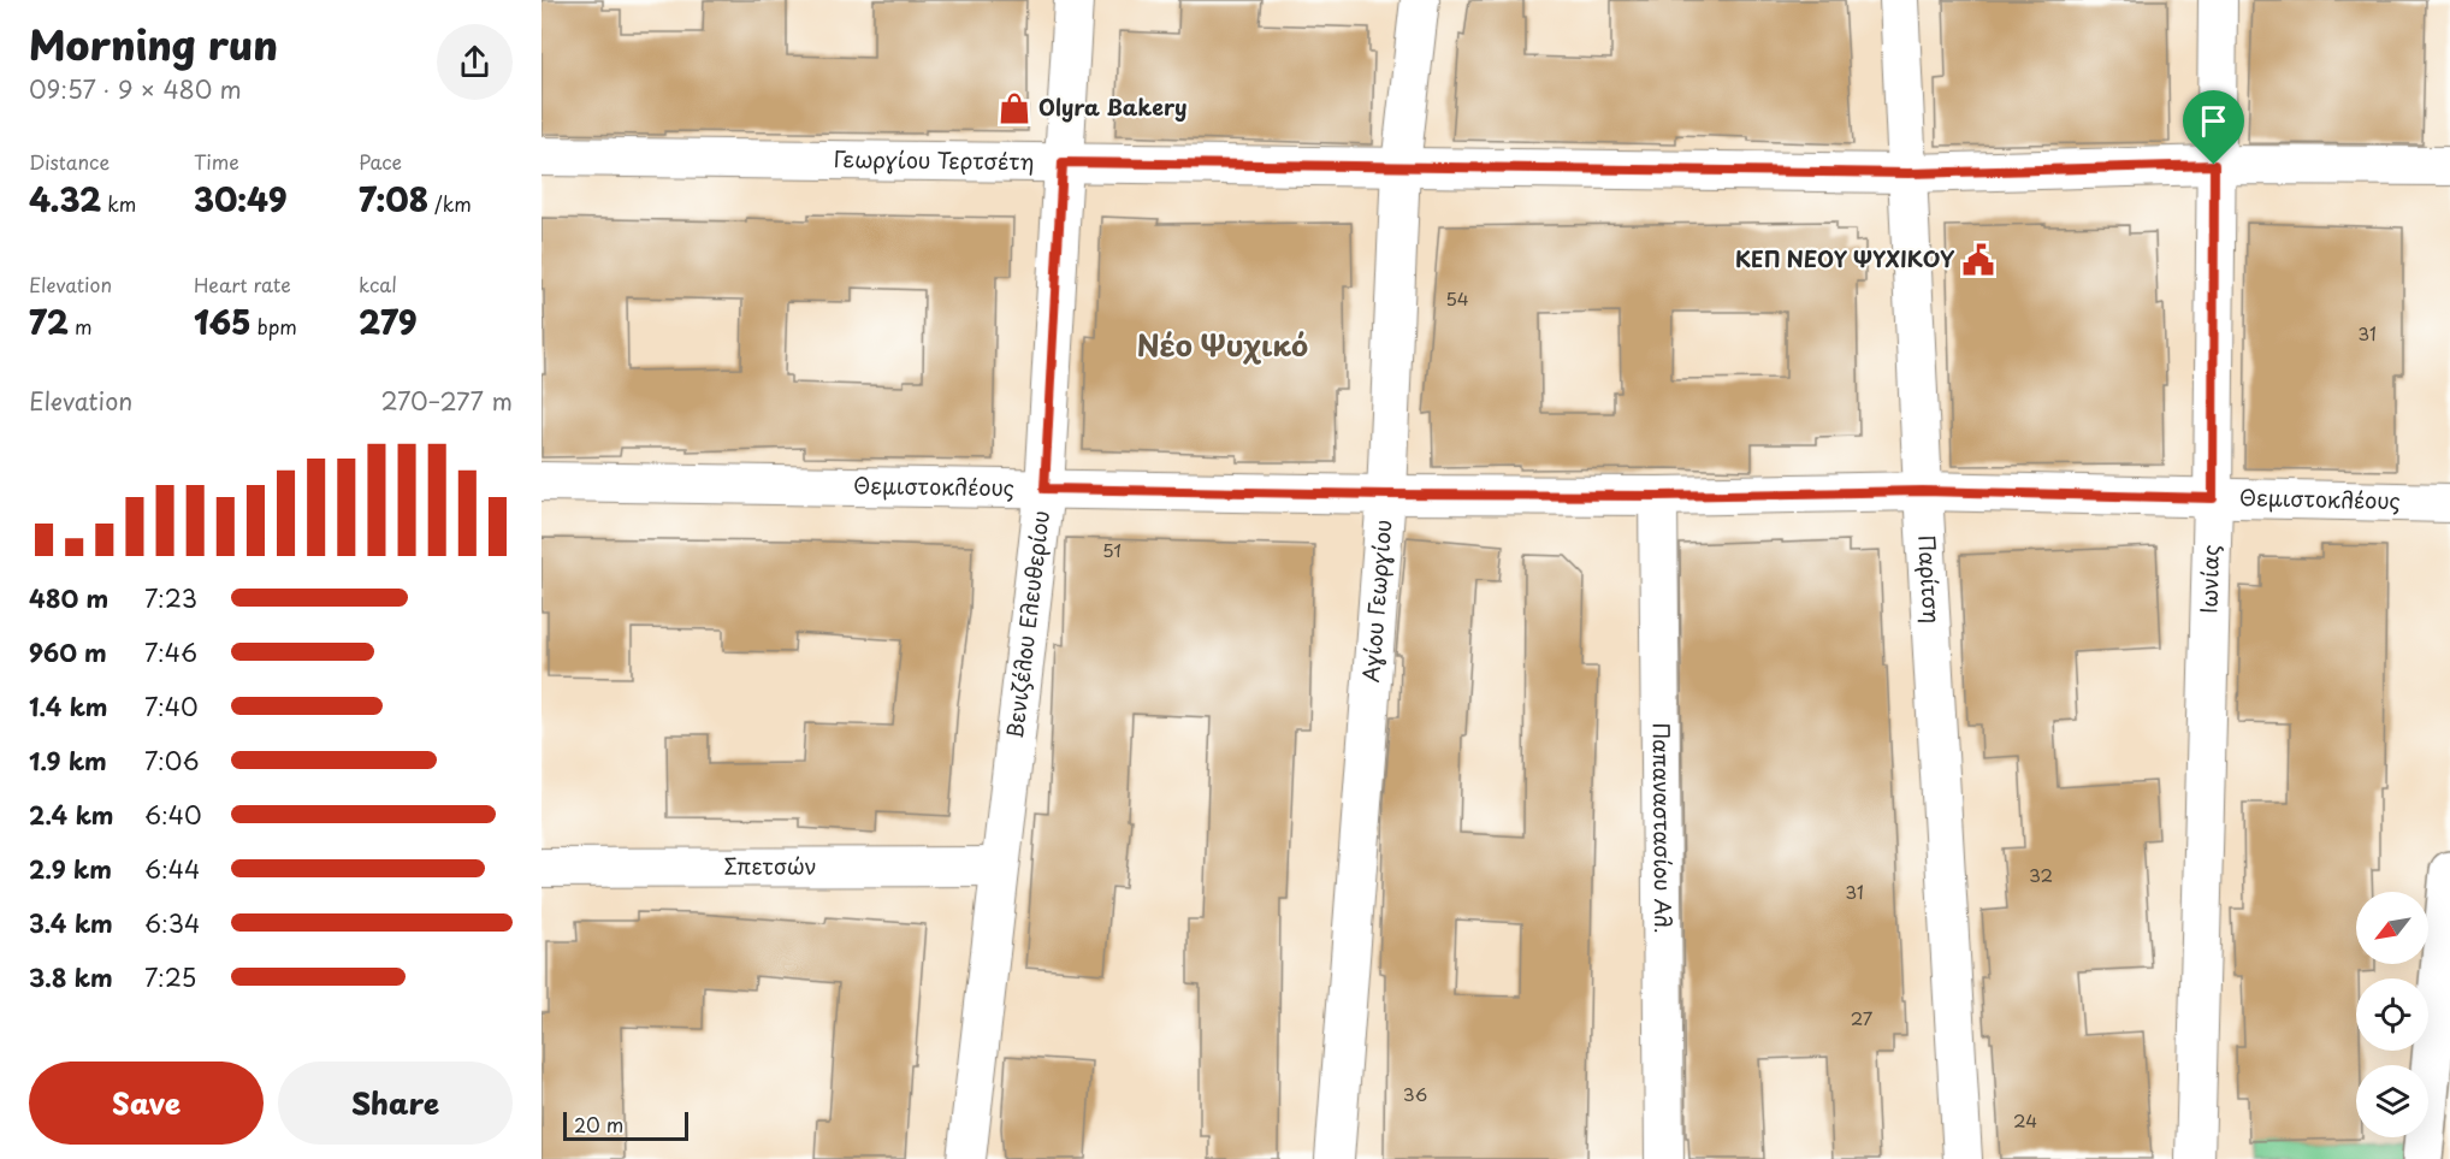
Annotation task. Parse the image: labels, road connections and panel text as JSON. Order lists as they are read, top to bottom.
{
  "streets": {
    "street": [
      "Γεωργίου Τερτσέτη",
      "Θεμιστοκλέους",
      "Παρίτση",
      "Ιωνίας",
      "Αγίου Γεωργίου",
      "Βενιζέλου Ελευθερίου",
      "Παπαναστασίου Αλ.",
      "Σπετσών"
    ]
  },
  "crossings": [
    ["Γεωργίου Τερτσέτη", "Παρίτση"],
    ["Γεωργίου Τερτσέτη", "Ιωνίας"],
    ["Γεωργίου Τερτσέτη", "Αγίου Γεωργίου"],
    ["Γεωργίου Τερτσέτη", "Βενιζέλου Ελευθερίου"],
    ["Θεμιστοκλέους", "Παρίτση"],
    ["Θεμιστοκλέους", "Ιωνίας"],
    ["Θεμιστοκλέους", "Αγίου Γεωργίου"],
    ["Θεμιστοκλέους", "Βενιζέλου Ελευθερίου"],
    ["Θεμιστοκλέους", "Παπαναστασίου Αλ."],
    ["Βενιζέλου Ελευθερίου", "Σπετσών"]
  ],
  "districts": ["Νέο Ψυχικό"],
  "places": {
    "shop": ["Olyra Bakery"],
    "public building": ["ΚΕΠ ΝΕΟΥ ΨΥΧΙΚΟΥ"]
  },
  "house_numbers": [
    "54",
    "31",
    "51",
    "32",
    "31",
    "27",
    "36",
    "24"
  ],
  "scale_bar": "20 m",
  "north": "bottom left",
  "page": {
    "heading": ["Morning run", "09:57 · 9 × 480 m"],
    "stats": [
      ["Distance", "4.32 km"],
      ["Time", "30:49"],
      ["Pace", "7:08 /km"],
      ["Elevation", "72 m"],
      ["Heart rate", "165 bpm"],
      ["kcal", "279"]
    ],
    "chart": ["Elevation", "270–277 m"],
    "list": [
      {
        "name": "480 m",
        "note": "7:23"
      },
      {
        "name": "960 m",
        "note": "7:46"
      },
      {
        "name": "1.4 km",
        "note": "7:40"
      },
      {
        "name": "1.9 km",
        "note": "7:06"
      },
      {
        "name": "2.4 km",
        "note": "6:40"
      },
      {
        "name": "2.9 km",
        "note": "6:44"
      },
      {
        "name": "3.4 km",
        "note": "6:34"
      },
      {
        "name": "3.8 km",
        "note": "7:25"
      }
    ],
    "buttons": ["Save", "Share"],
    "scale": "20 m"
  }
}
